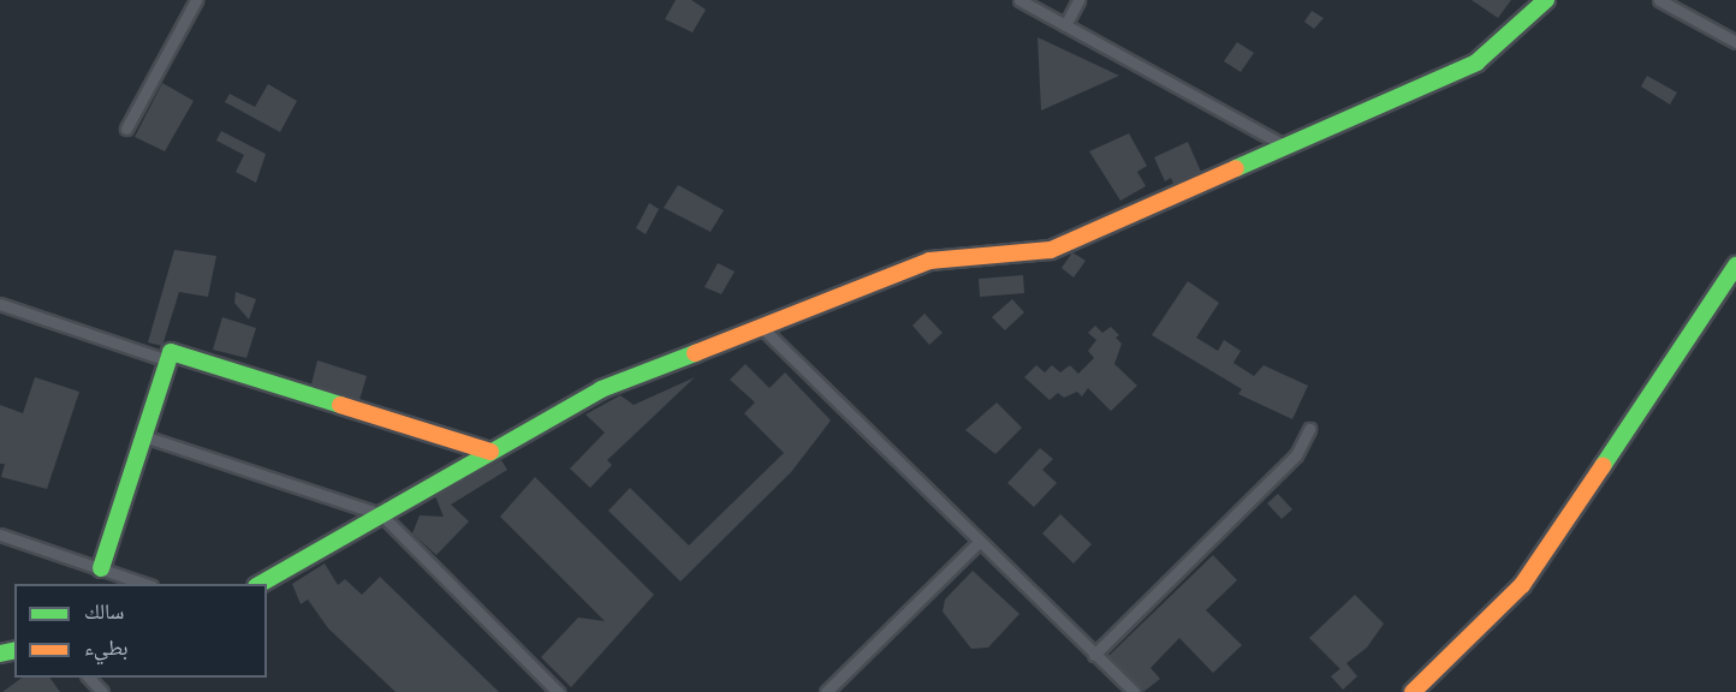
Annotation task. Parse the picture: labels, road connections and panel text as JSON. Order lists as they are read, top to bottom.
{
  "legend": ["سالك", "بطيء"]
}
